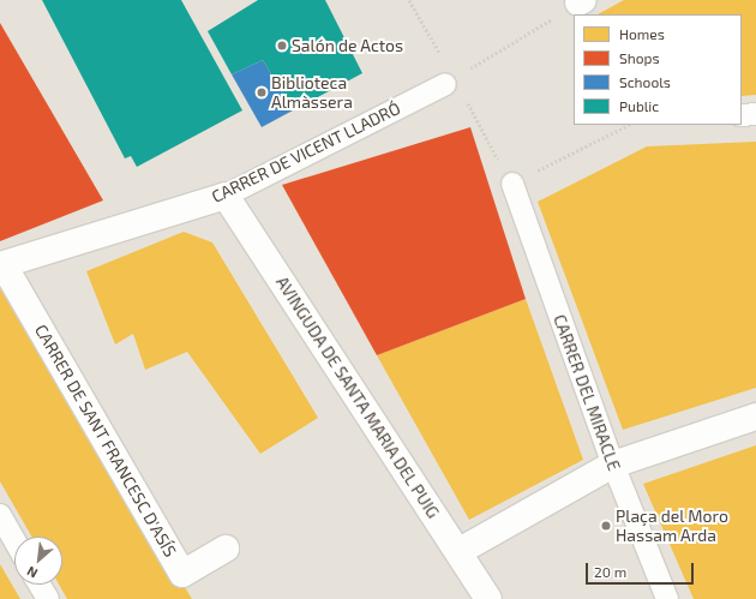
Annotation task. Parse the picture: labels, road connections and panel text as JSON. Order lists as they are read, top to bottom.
{
  "streets": {
    "street": [
      "CARRER DE VICENT LLADRÓ",
      "CARRER DEL MIRACLE",
      "AVINGUDA DE SANTA MARIA DEL PUIG",
      "CARRER DE SANT FRANCESC D'ASÍS"
    ]
  },
  "crossings": [
    ["CARRER DE VICENT LLADRÓ", "AVINGUDA DE SANTA MARIA DEL PUIG"],
    ["CARRER DE VICENT LLADRÓ", "CARRER DE SANT FRANCESC D'ASÍS"]
  ],
  "places": ["Salón de Actos", "Biblioteca Almàssera", "Plaça del Moro Hassam Arda"],
  "legend": [
    "Homes",
    "Shops",
    "Schools",
    "Public"
  ],
  "scale_bar": "20 m",
  "north": "bottom left"
}
